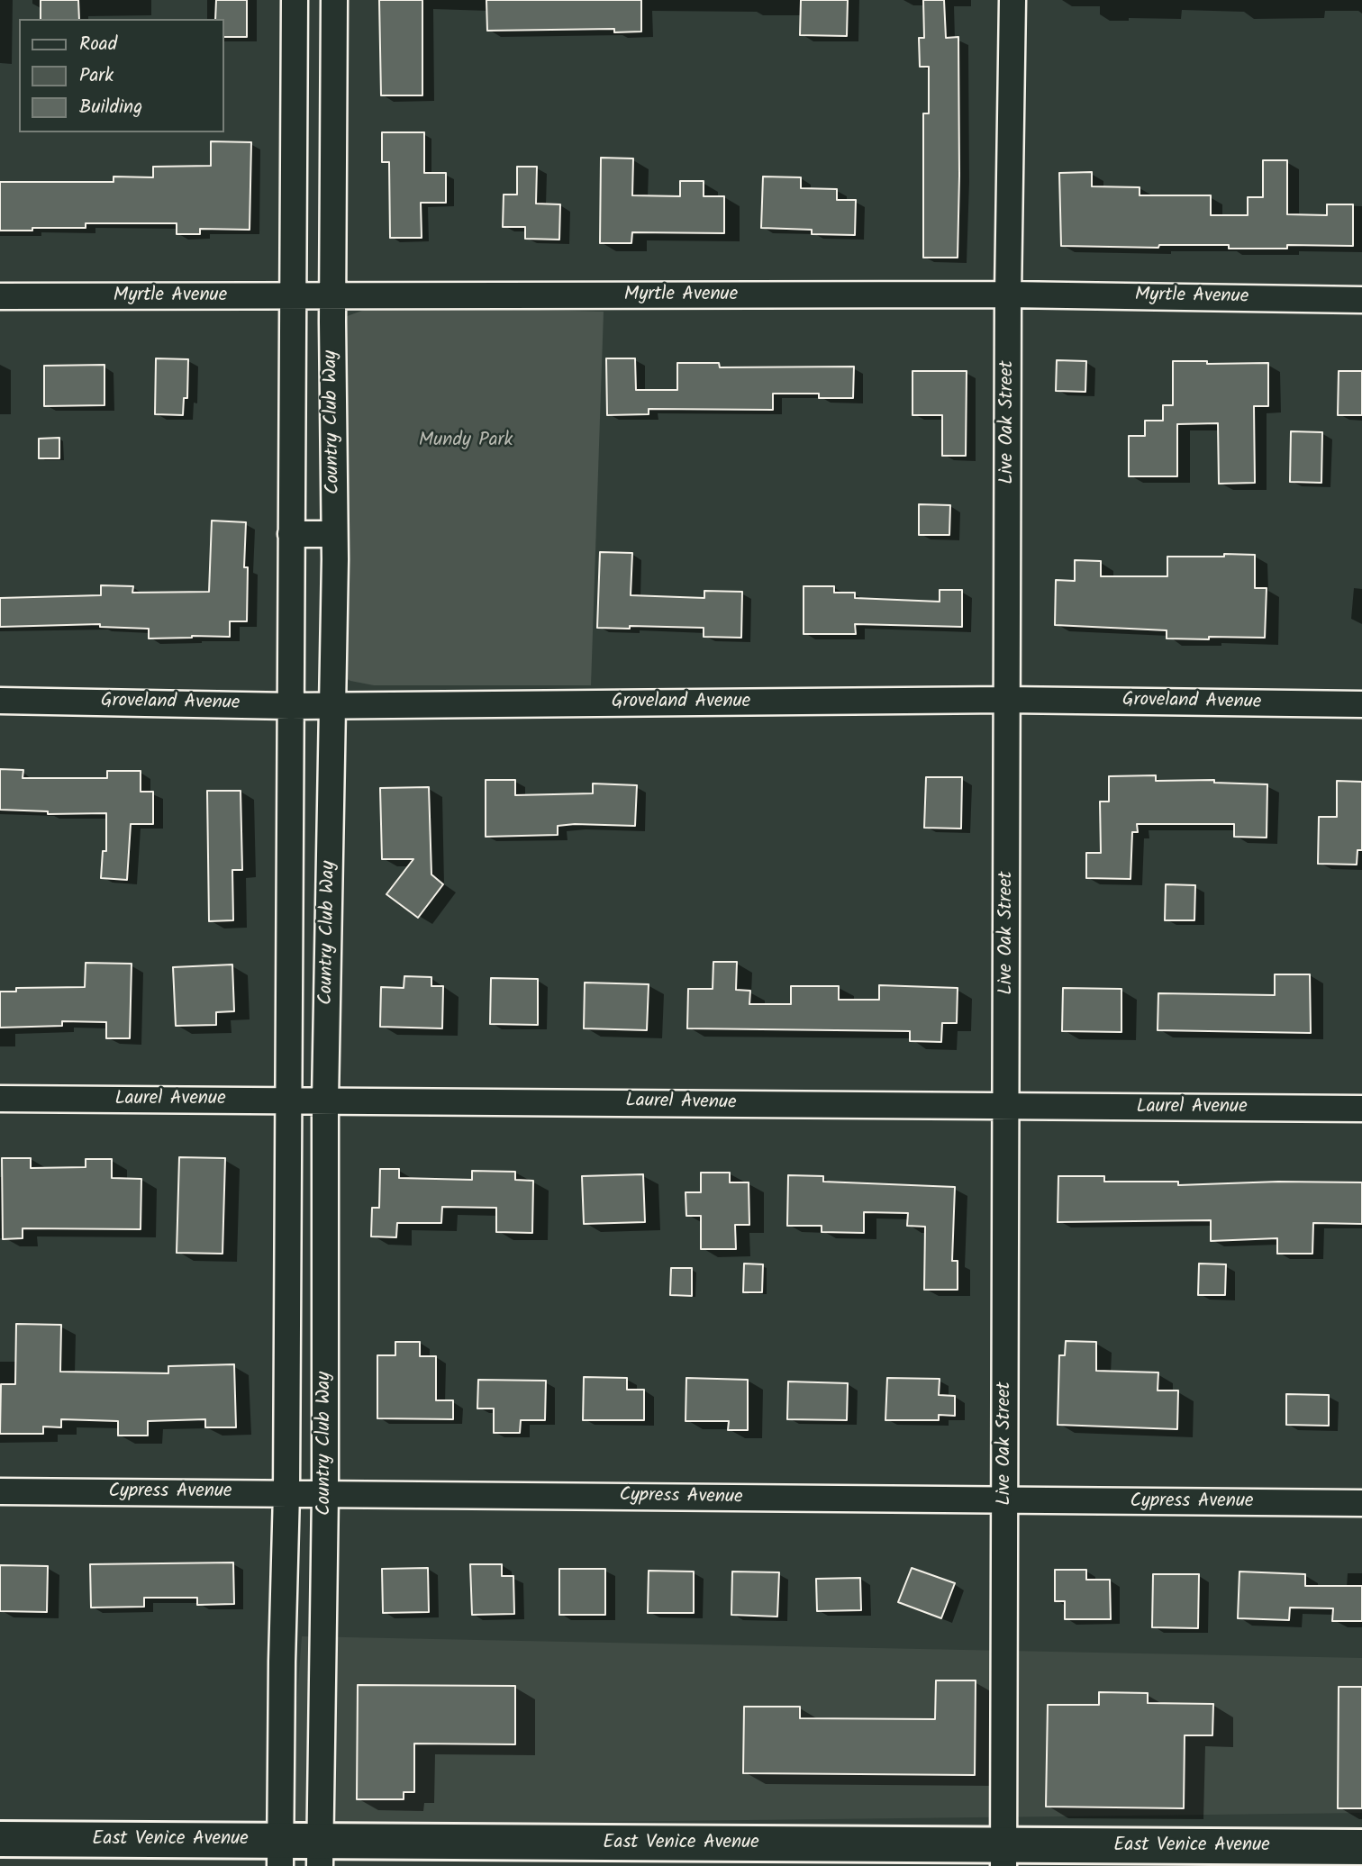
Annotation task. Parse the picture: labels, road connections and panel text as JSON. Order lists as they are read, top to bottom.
{
  "streets": {
    "main road": ["East Venice Avenue"],
    "street": [
      "Myrtle Avenue",
      "Country Club Way",
      "Live Oak Street",
      "Groveland Avenue",
      "Laurel Avenue",
      "Cypress Avenue"
    ]
  },
  "crossings": [
    ["Myrtle Avenue", "Country Club Way"],
    ["Myrtle Avenue", "Live Oak Street"],
    ["Country Club Way", "Groveland Avenue"],
    ["Country Club Way", "Laurel Avenue"],
    ["Country Club Way", "Cypress Avenue"],
    ["Country Club Way", "East Venice Avenue"],
    ["Live Oak Street", "Groveland Avenue"],
    ["Live Oak Street", "Laurel Avenue"],
    ["Live Oak Street", "Cypress Avenue"],
    ["Live Oak Street", "East Venice Avenue"]
  ],
  "parks": ["Mundy Park"],
  "legend": ["Road", "Park", "Building"]
}
